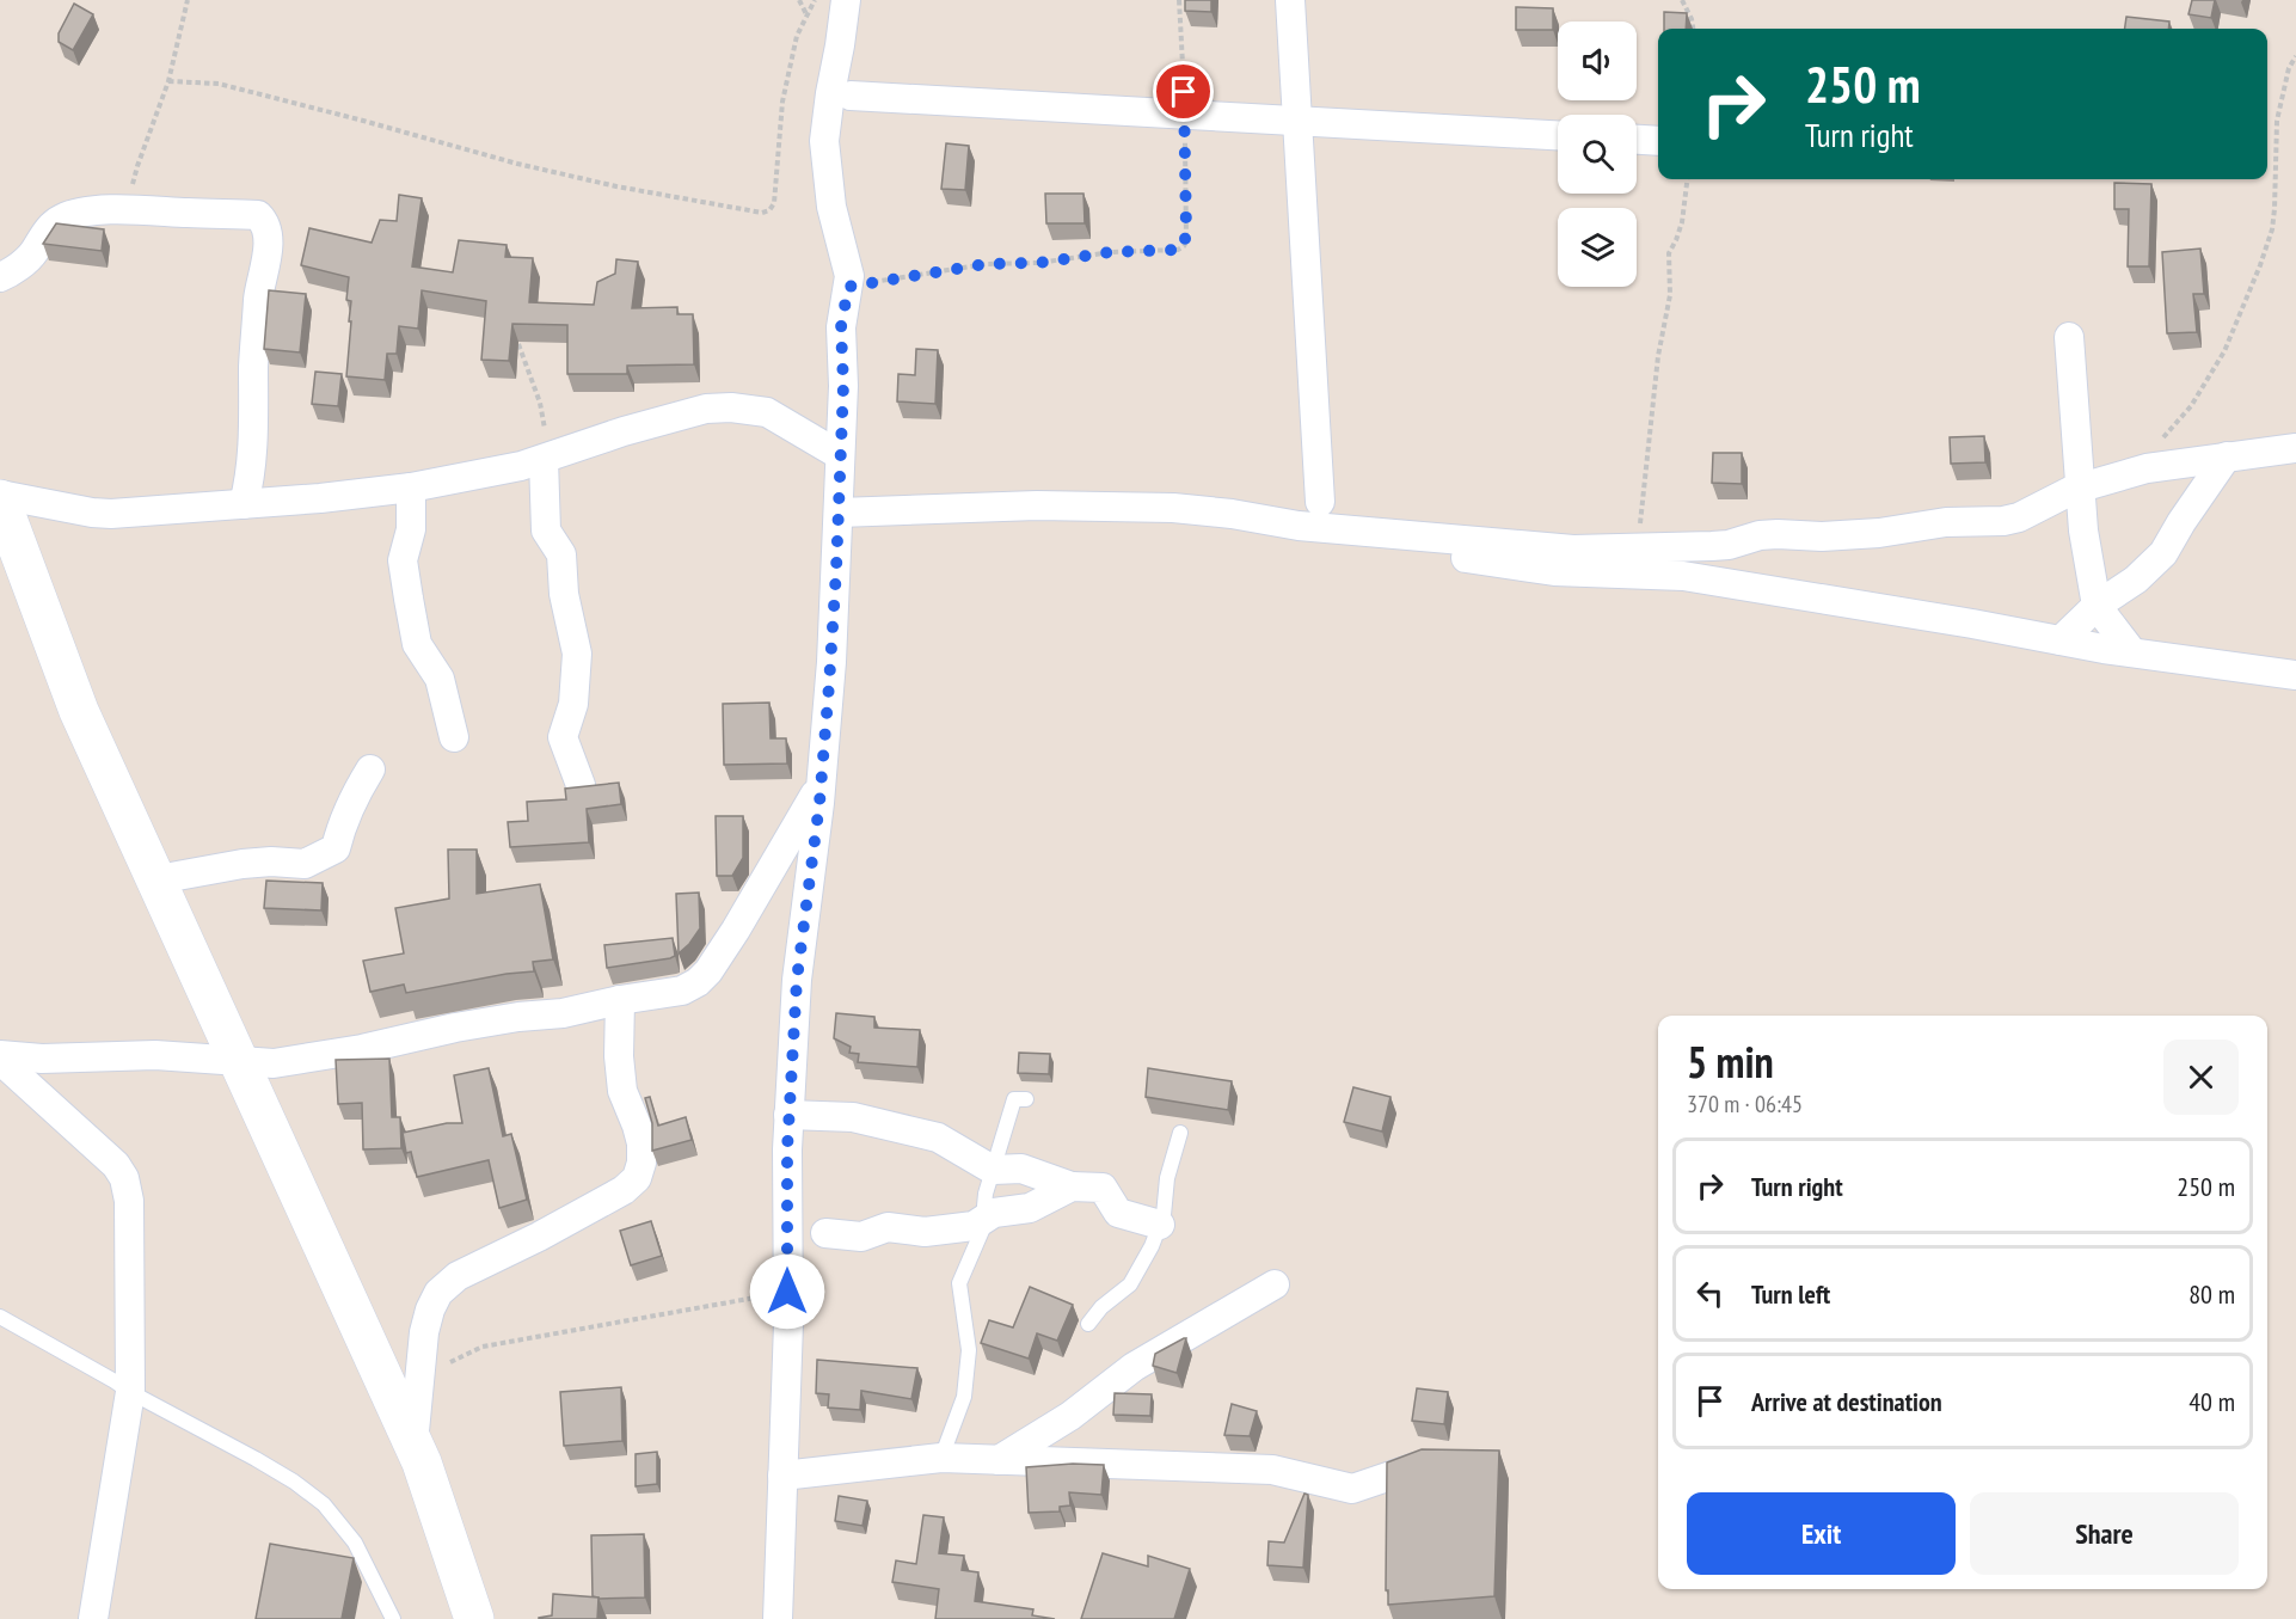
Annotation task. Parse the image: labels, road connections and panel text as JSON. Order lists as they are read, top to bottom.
{
  "page": {
    "turn": ["250 m", "Turn right"],
    "heading": ["5 min", "370 m · 06:45"],
    "list": [
      {
        "name": "Turn right",
        "value": "250 m"
      },
      {
        "name": "Turn left",
        "value": "80 m"
      },
      {
        "name": "Arrive at destination",
        "value": "40 m"
      }
    ],
    "buttons": ["Exit", "Share"]
  }
}
